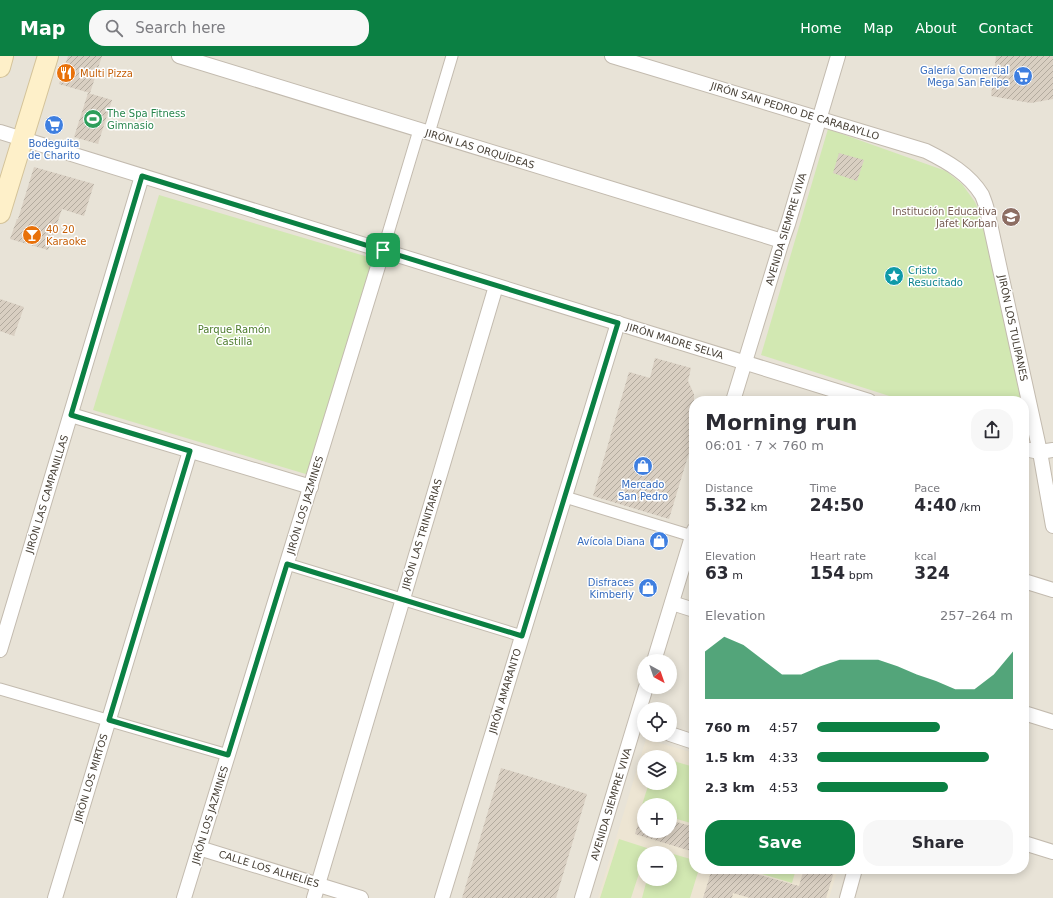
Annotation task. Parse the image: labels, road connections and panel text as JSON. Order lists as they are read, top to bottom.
{
  "streets": {
    "street": [
      "JIRÓN SAN PEDRO DE CARABAYLLO",
      "JIRÓN LAS ORQUÍDEAS",
      "AVENIDA SIEMPRE VIVA",
      "JIRÓN LOS TULIPANES",
      "JIRÓN MADRE SELVA",
      "JIRÓN LAS CAMPANILLAS",
      "JIRÓN LOS JAZMINES",
      "JIRÓN LAS TRINITARIAS",
      "JIRÓN AMARANTO",
      "JIRÓN LOS MIRTOS",
      "CALLE LOS ALHELÍES"
    ]
  },
  "crossings": [
    ["JIRÓN SAN PEDRO DE CARABAYLLO", "AVENIDA SIEMPRE VIVA"],
    ["JIRÓN SAN PEDRO DE CARABAYLLO", "JIRÓN LOS TULIPANES"],
    ["JIRÓN LAS ORQUÍDEAS", "AVENIDA SIEMPRE VIVA"],
    ["AVENIDA SIEMPRE VIVA", "JIRÓN MADRE SELVA"],
    ["JIRÓN MADRE SELVA", "JIRÓN LAS CAMPANILLAS"],
    ["JIRÓN MADRE SELVA", "JIRÓN LOS JAZMINES"],
    ["JIRÓN MADRE SELVA", "JIRÓN LAS TRINITARIAS"],
    ["JIRÓN MADRE SELVA", "JIRÓN AMARANTO"],
    ["JIRÓN LOS JAZMINES", "CALLE LOS ALHELÍES"],
    ["JIRÓN LAS TRINITARIAS", "CALLE LOS ALHELÍES"]
  ],
  "parks": ["Parque Ramón Castilla"],
  "places": {
    "restaurant": ["Multi Pizza"],
    "supermarket": ["Galería Comercial Mega San Felipe", "Bodeguita de Charito"],
    "sports": ["The Spa Fitness Gimnasio"],
    "school or university": ["Institución Educativa Jafet Korban"],
    "bar": ["40 20 Karaoke"],
    "place": ["Cristo Resucitado"],
    "shop": ["Mercado San Pedro", "Avícola Diana", "Disfraces Kimberly"]
  },
  "north": "bottom right",
  "page": {
    "header": "Map",
    "search": "Search here",
    "nav": [
      "Home",
      "Map",
      "About",
      "Contact"
    ],
    "heading": ["Morning run", "06:01 · 7 × 760 m"],
    "stats": [
      ["Distance", "5.32 km"],
      ["Time", "24:50"],
      ["Pace", "4:40 /km"],
      ["Elevation", "63 m"],
      ["Heart rate", "154 bpm"],
      ["kcal", "324"]
    ],
    "chart": ["Elevation", "257–264 m"],
    "map_buttons": ["+", "−"],
    "list": [
      {
        "name": "760 m",
        "note": "4:57"
      },
      {
        "name": "1.5 km",
        "note": "4:33"
      },
      {
        "name": "2.3 km",
        "note": "4:53"
      }
    ],
    "buttons": ["Save", "Share"]
  }
}
